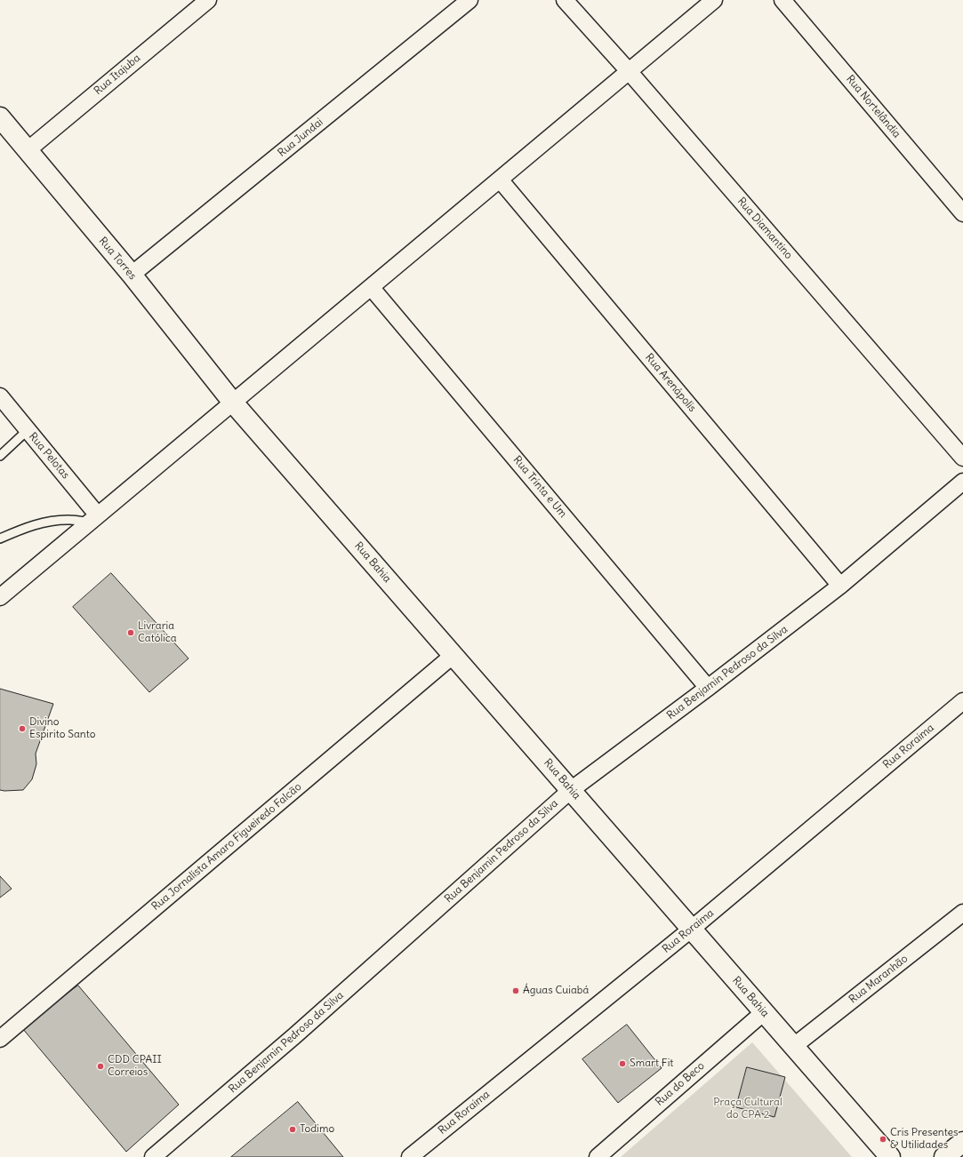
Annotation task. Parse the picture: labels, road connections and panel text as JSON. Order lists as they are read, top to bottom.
{
  "streets": {
    "street": [
      "Rua Itajuba",
      "Rua Nortelândia",
      "Rua Jundai",
      "Rua Diamantino",
      "Rua Torres",
      "Rua Arenápolis",
      "Rua Pelotas",
      "Rua Trinta e Um",
      "Rua Bahia",
      "Rua Benjamin Pedroso da Silva",
      "Rua Roraima",
      "Rua Jornalista Amaro Figueiredo Falcão",
      "Rua Maranhão",
      "Rua do Beco"
    ]
  },
  "crossings": [
    ["Rua Itajuba", "Rua Torres"],
    ["Rua Jundai", "Rua Torres"],
    ["Rua Torres", "Rua Bahia"],
    ["Rua Arenápolis", "Rua Benjamin Pedroso da Silva"],
    ["Rua Trinta e Um", "Rua Benjamin Pedroso da Silva"],
    ["Rua Bahia", "Rua Benjamin Pedroso da Silva"],
    ["Rua Bahia", "Rua Roraima"],
    ["Rua Bahia", "Rua Jornalista Amaro Figueiredo Falcão"],
    ["Rua Bahia", "Rua Maranhão"],
    ["Rua Bahia", "Rua do Beco"]
  ],
  "parks": ["Praça Cultural do CPA 2"],
  "places": [
    "Livraria Católica",
    "Divino Espirito Santo",
    "Águas Cuiabá",
    "Smart Fit",
    "CDD CPAII Correios",
    "Todimo",
    "Cris Presentes & Utilidades"
  ]
}
